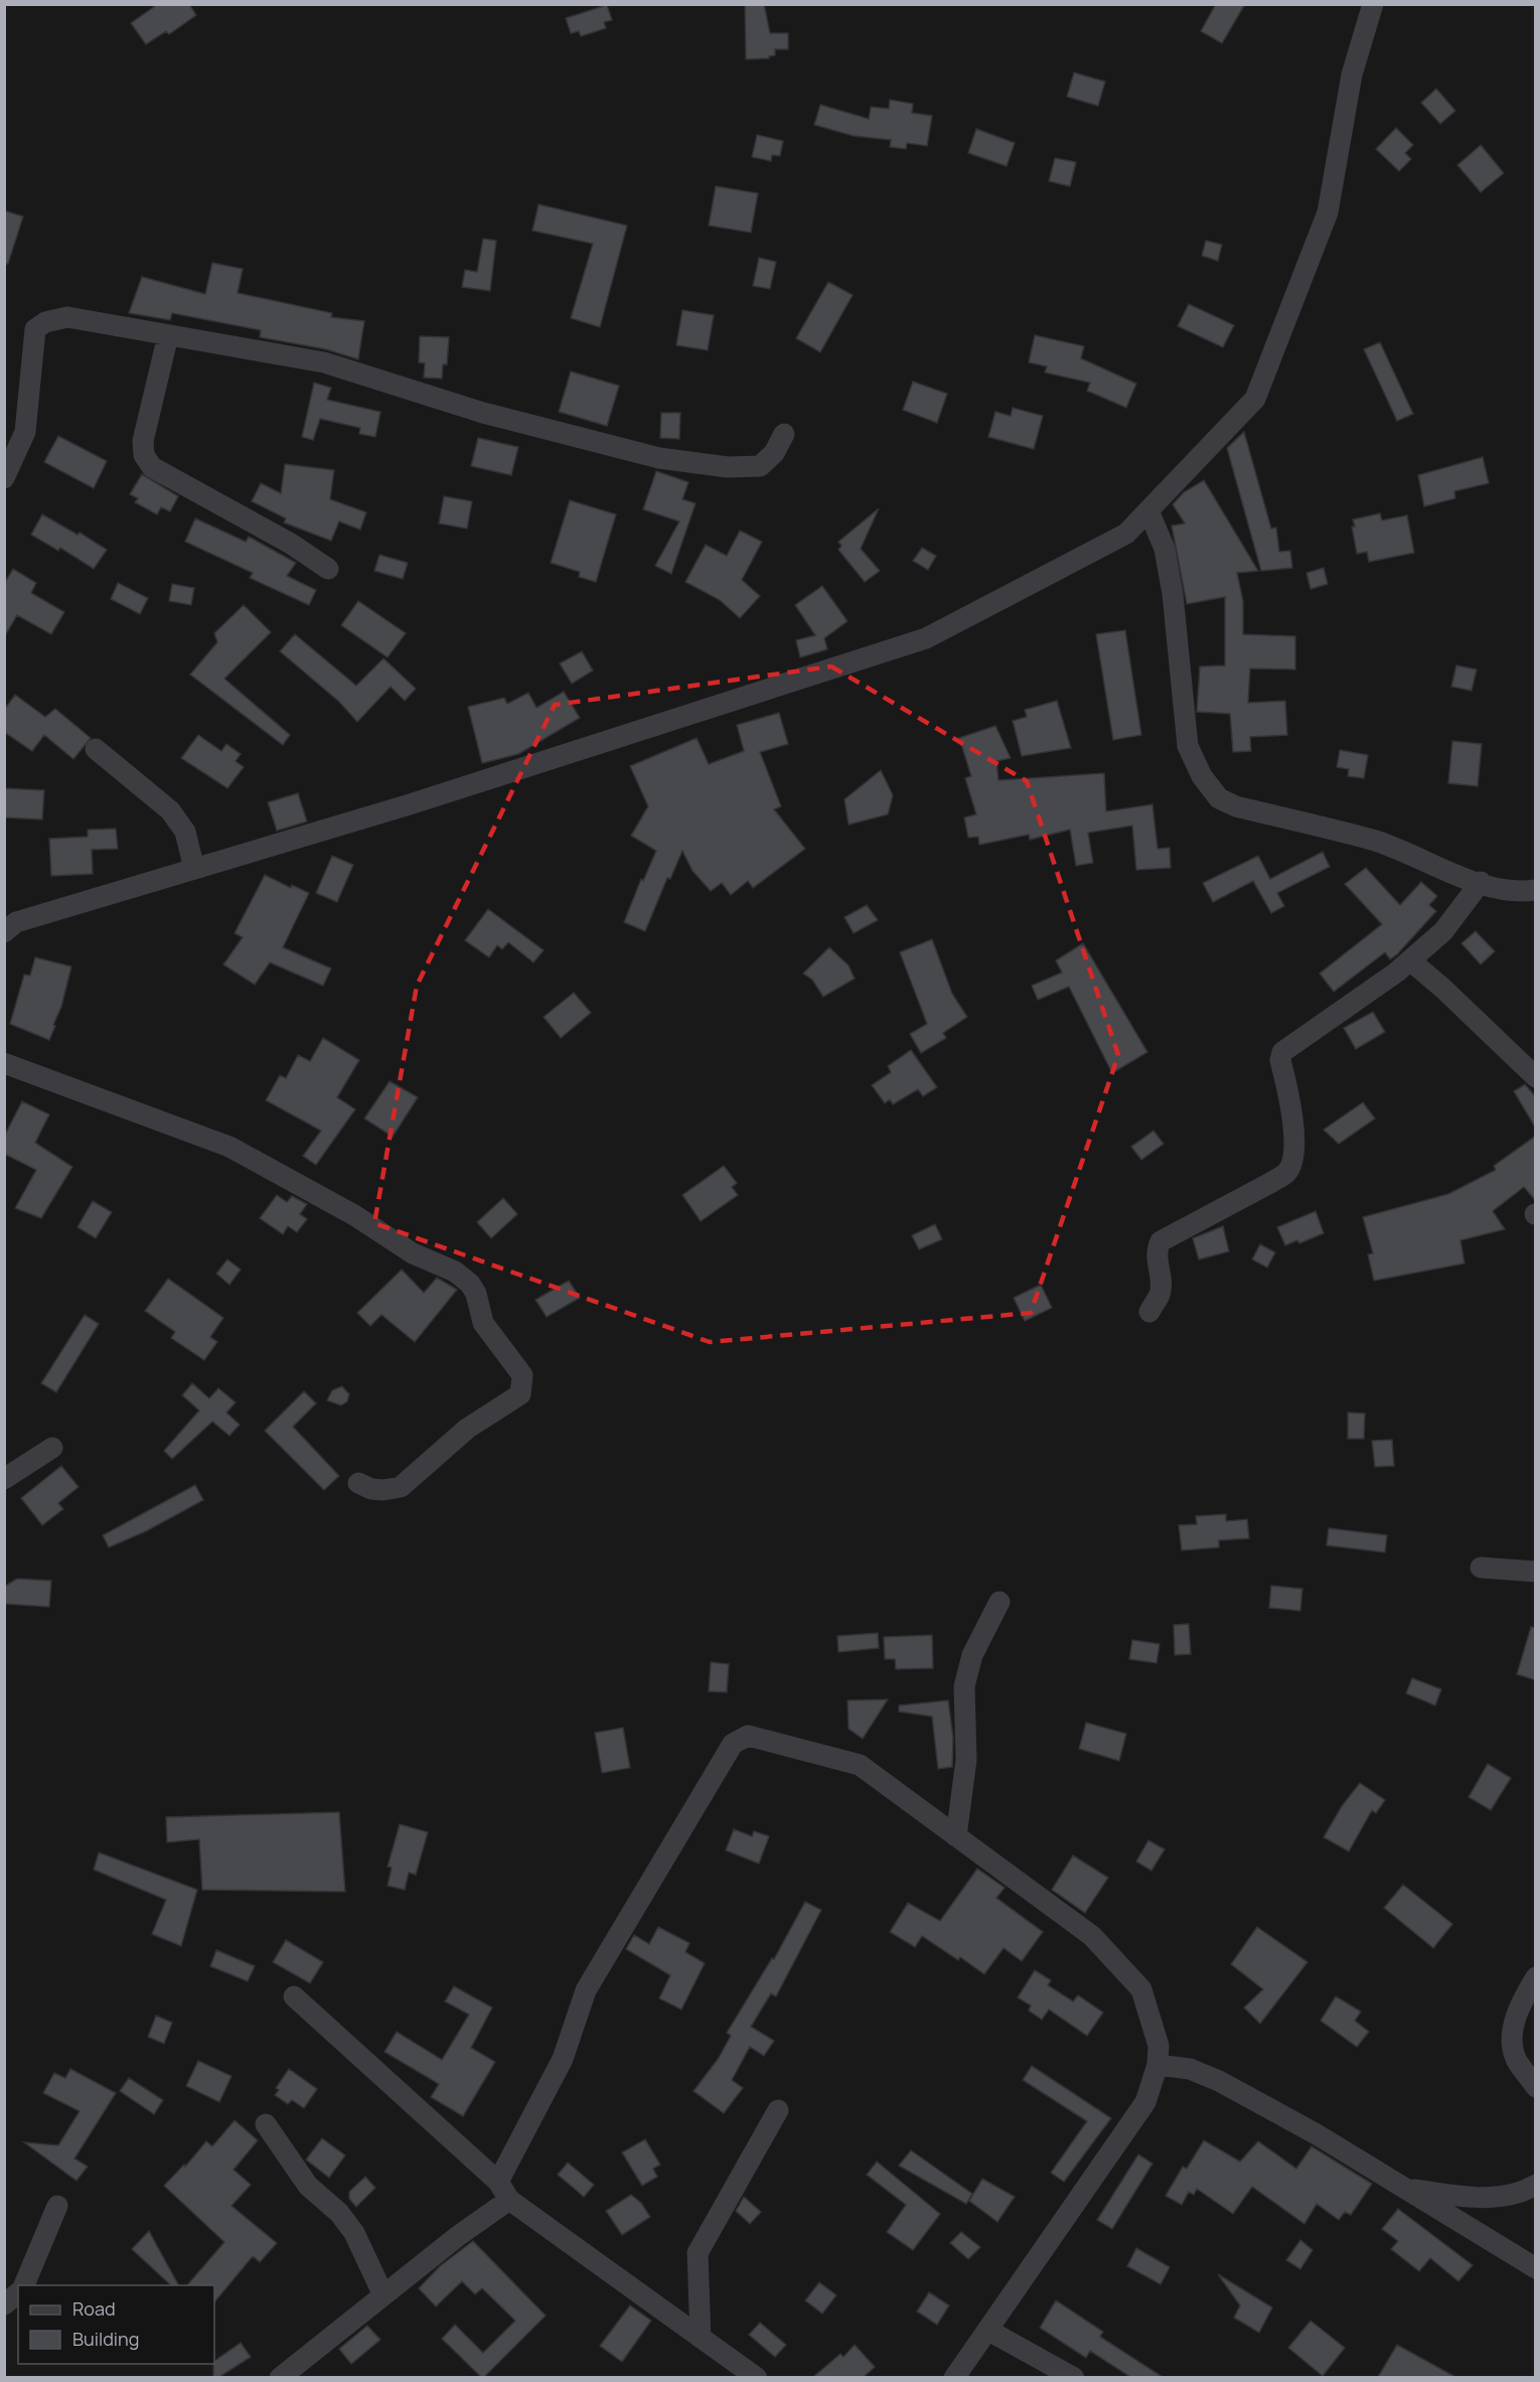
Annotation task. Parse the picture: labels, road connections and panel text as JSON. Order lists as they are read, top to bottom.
{
  "legend": ["Road", "Building"]
}
